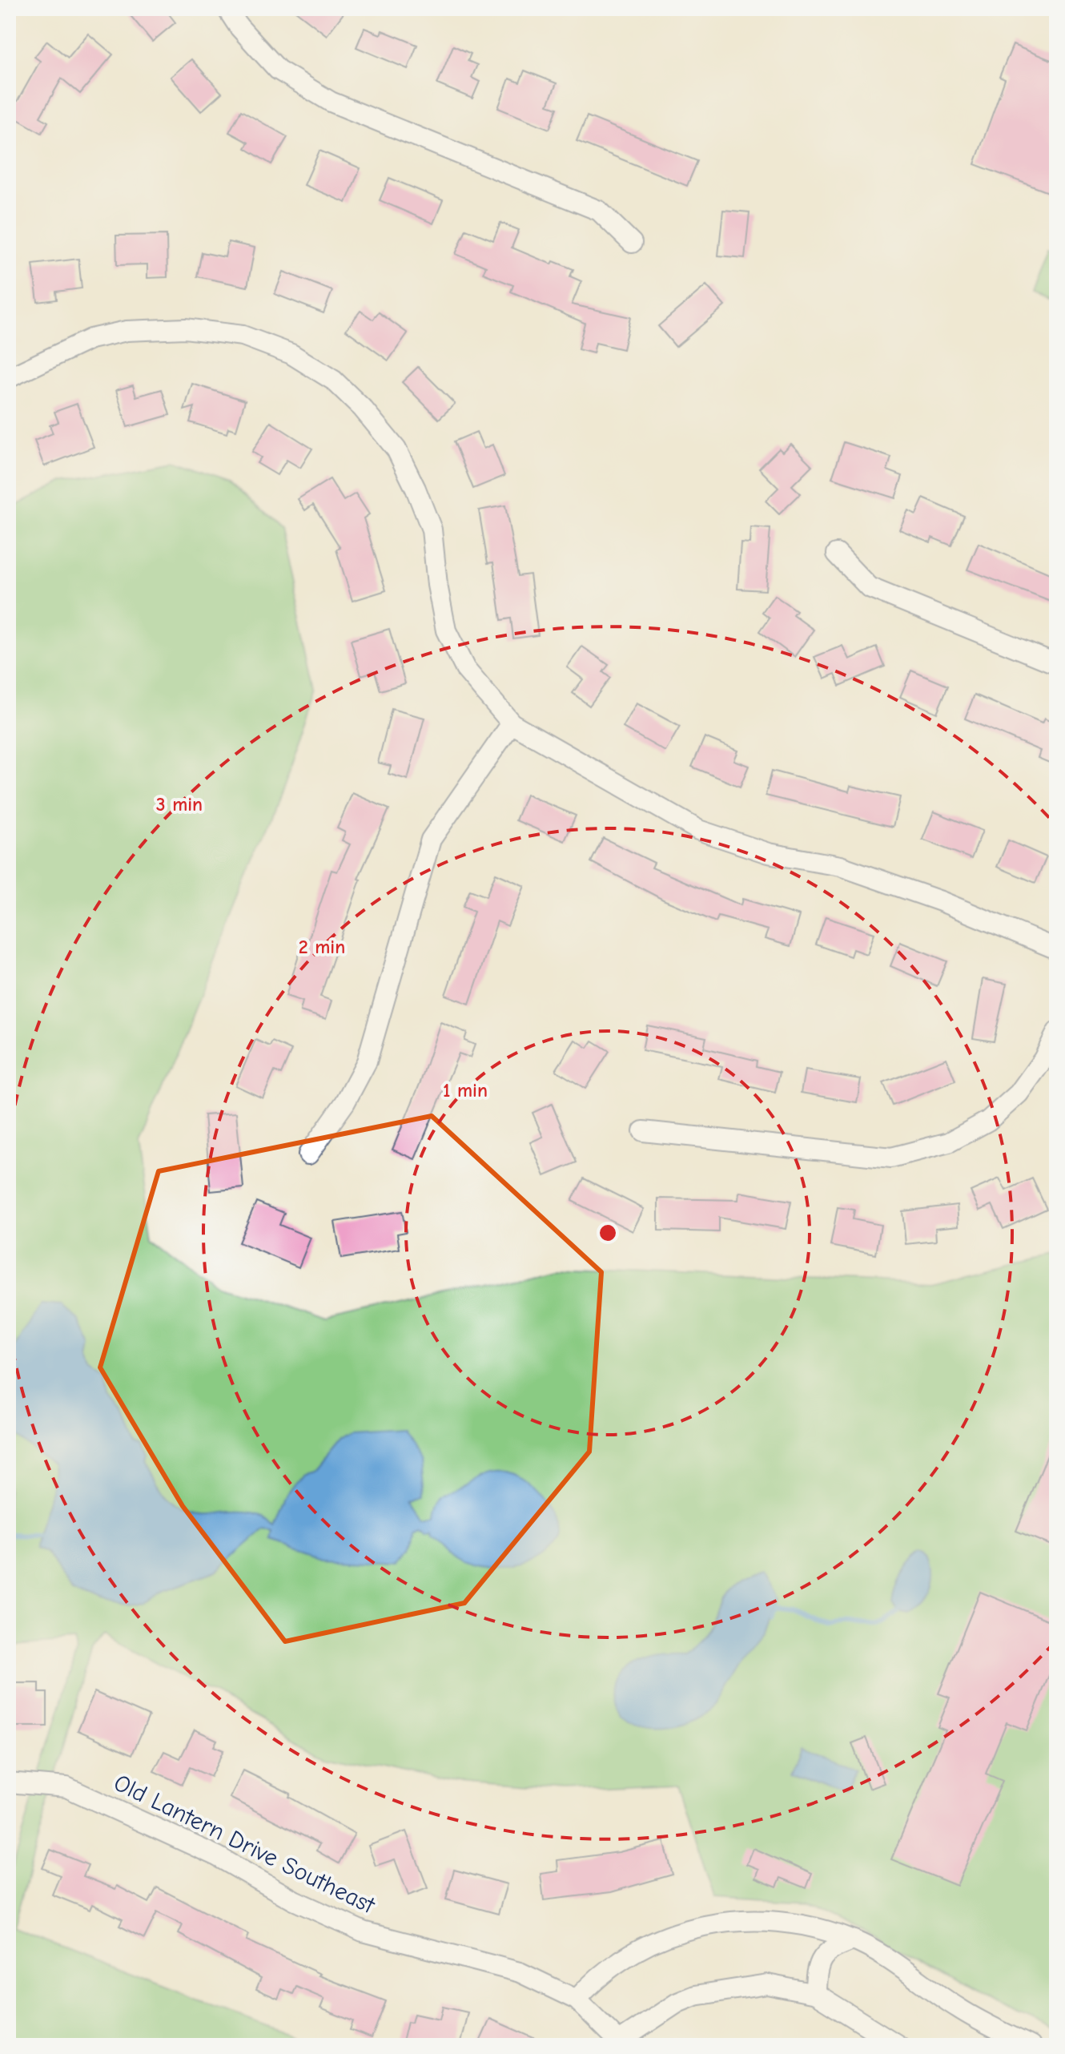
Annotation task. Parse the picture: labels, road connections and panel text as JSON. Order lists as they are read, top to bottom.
{
  "streets": {
    "street": ["Old Lantern Drive Southeast"]
  },
  "rings": ["3 min", "2 min", "1 min"]
}
